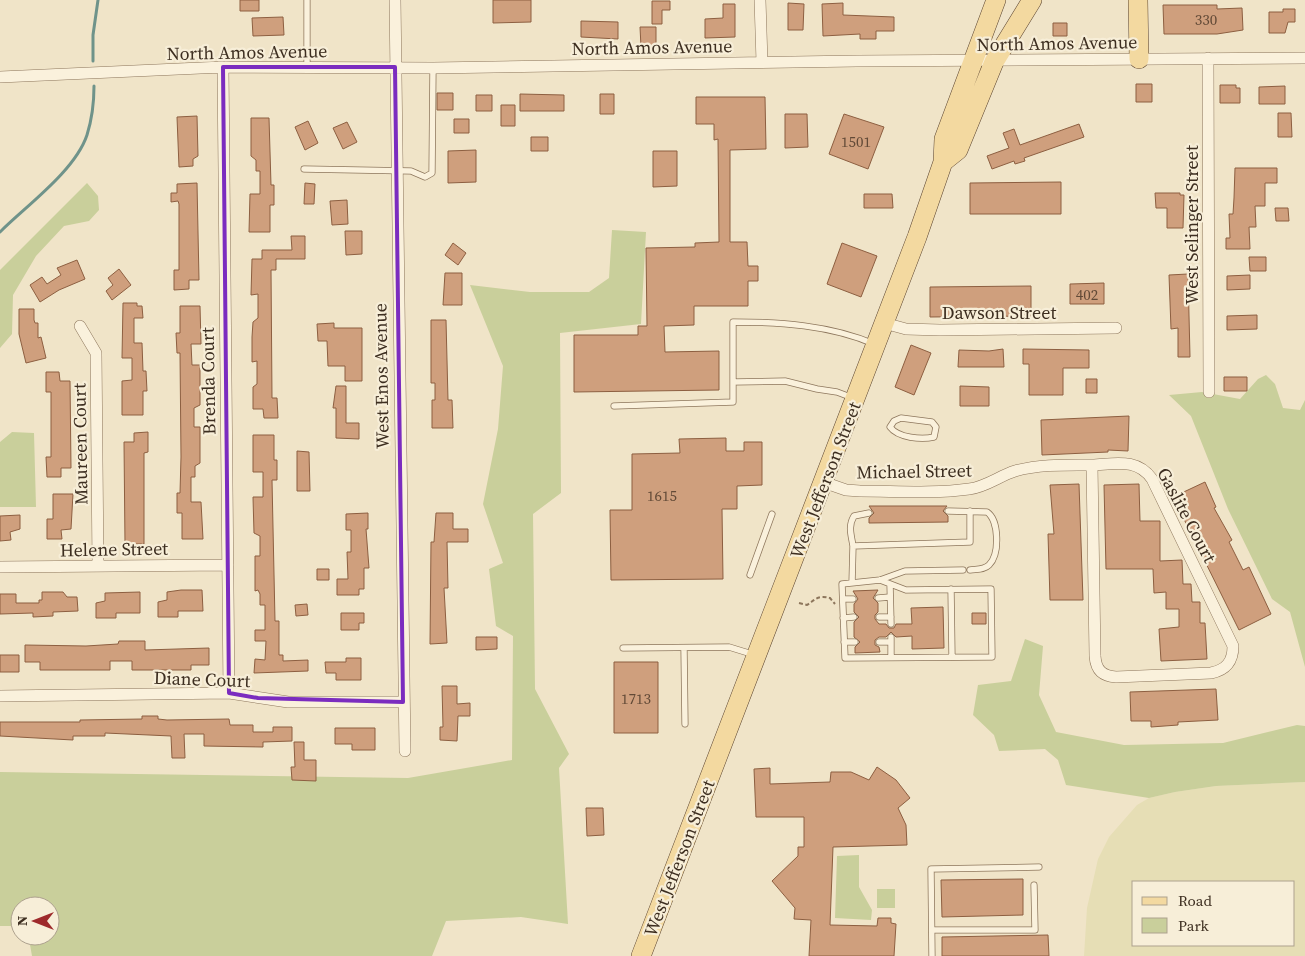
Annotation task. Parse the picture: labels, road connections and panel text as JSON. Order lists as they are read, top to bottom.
{
  "streets": {
    "main road": ["West Jefferson Street"],
    "street": [
      "North Amos Avenue",
      "West Selinger Street",
      "Dawson Street",
      "West Enos Avenue",
      "Brenda Court",
      "Maureen Court",
      "Michael Street",
      "Gaslite Court",
      "Helene Street",
      "Diane Court"
    ]
  },
  "crossings": [
    ["North Amos Avenue", "West Selinger Street"],
    ["North Amos Avenue", "West Enos Avenue"],
    ["North Amos Avenue", "Brenda Court"],
    ["North Amos Avenue", "West Jefferson Street"],
    ["Dawson Street", "West Jefferson Street"],
    ["West Enos Avenue", "Diane Court"],
    ["Brenda Court", "Helene Street"],
    ["Brenda Court", "Diane Court"],
    ["Maureen Court", "Helene Street"],
    ["Michael Street", "West Jefferson Street"],
    ["Michael Street", "Gaslite Court"]
  ],
  "house_numbers": [
    "330",
    "1501",
    "402",
    "1615",
    "1713"
  ],
  "legend": ["Road", "Park"],
  "north": "left"
}
